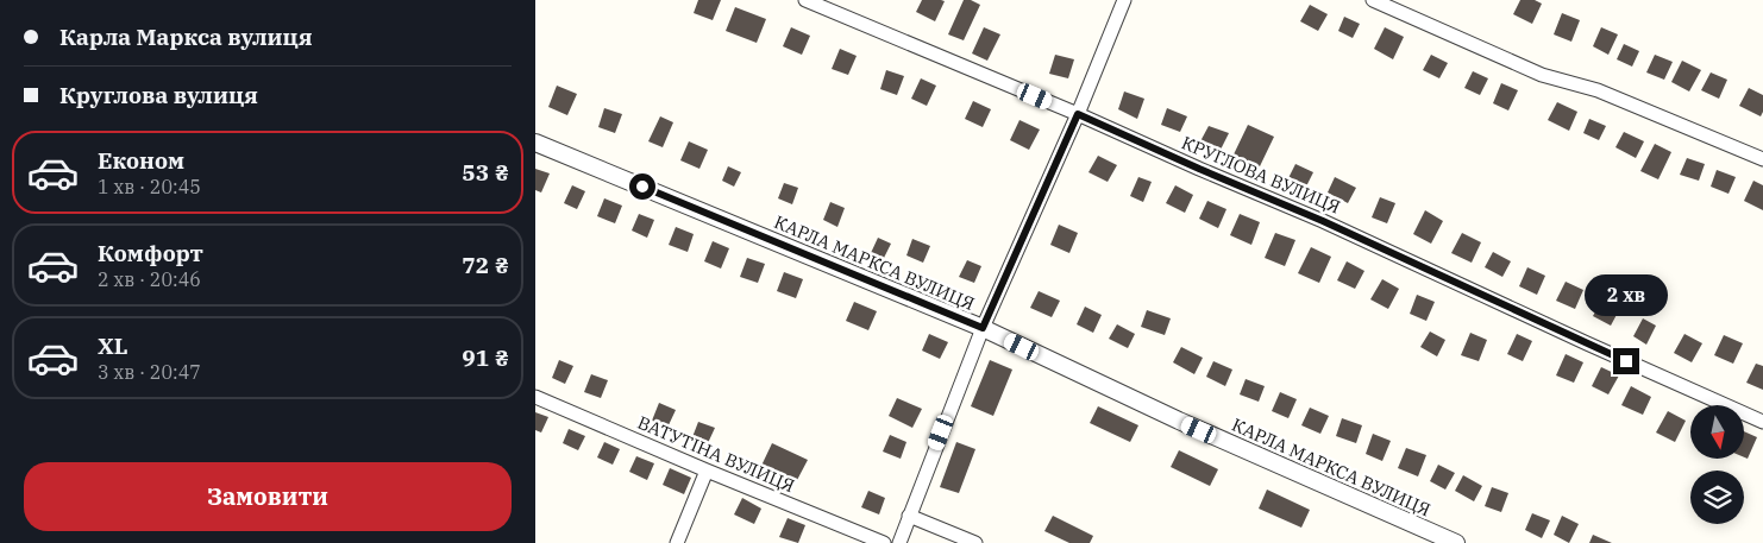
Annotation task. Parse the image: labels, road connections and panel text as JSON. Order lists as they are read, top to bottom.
{
  "streets": {
    "street": ["КРУГЛОВА ВУЛИЦЯ", "КАРЛА МАРКСА ВУЛИЦЯ", "ВАТУТІНА ВУЛИЦЯ"]
  },
  "north": "bottom",
  "page": {
    "banner": ["Карла Маркса вулиця", "Круглова вулиця"],
    "list": [
      {
        "name": "Економ",
        "note": "1 хв · 20:45",
        "value": "53 ₴"
      },
      {
        "name": "Комфорт",
        "note": "2 хв · 20:46",
        "value": "72 ₴"
      },
      {
        "name": "XL",
        "note": "3 хв · 20:47",
        "value": "91 ₴"
      }
    ],
    "bubble": "2 хв",
    "buttons": "Замовити"
  }
}
